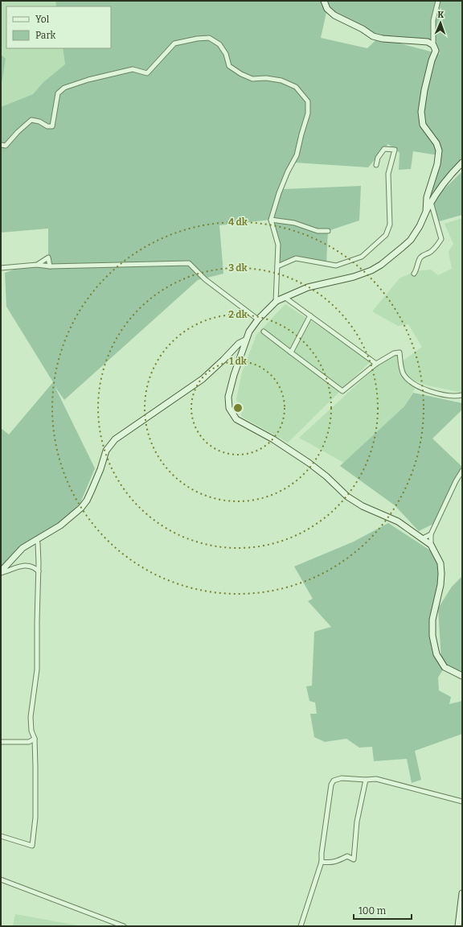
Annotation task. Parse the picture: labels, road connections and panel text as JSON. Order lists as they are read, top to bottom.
{
  "legend": ["Yol", "Park"],
  "scale_bar": "100 m",
  "north": "top",
  "rings": [
    "4 dk",
    "3 dk",
    "2 dk",
    "1 dk"
  ]
}
